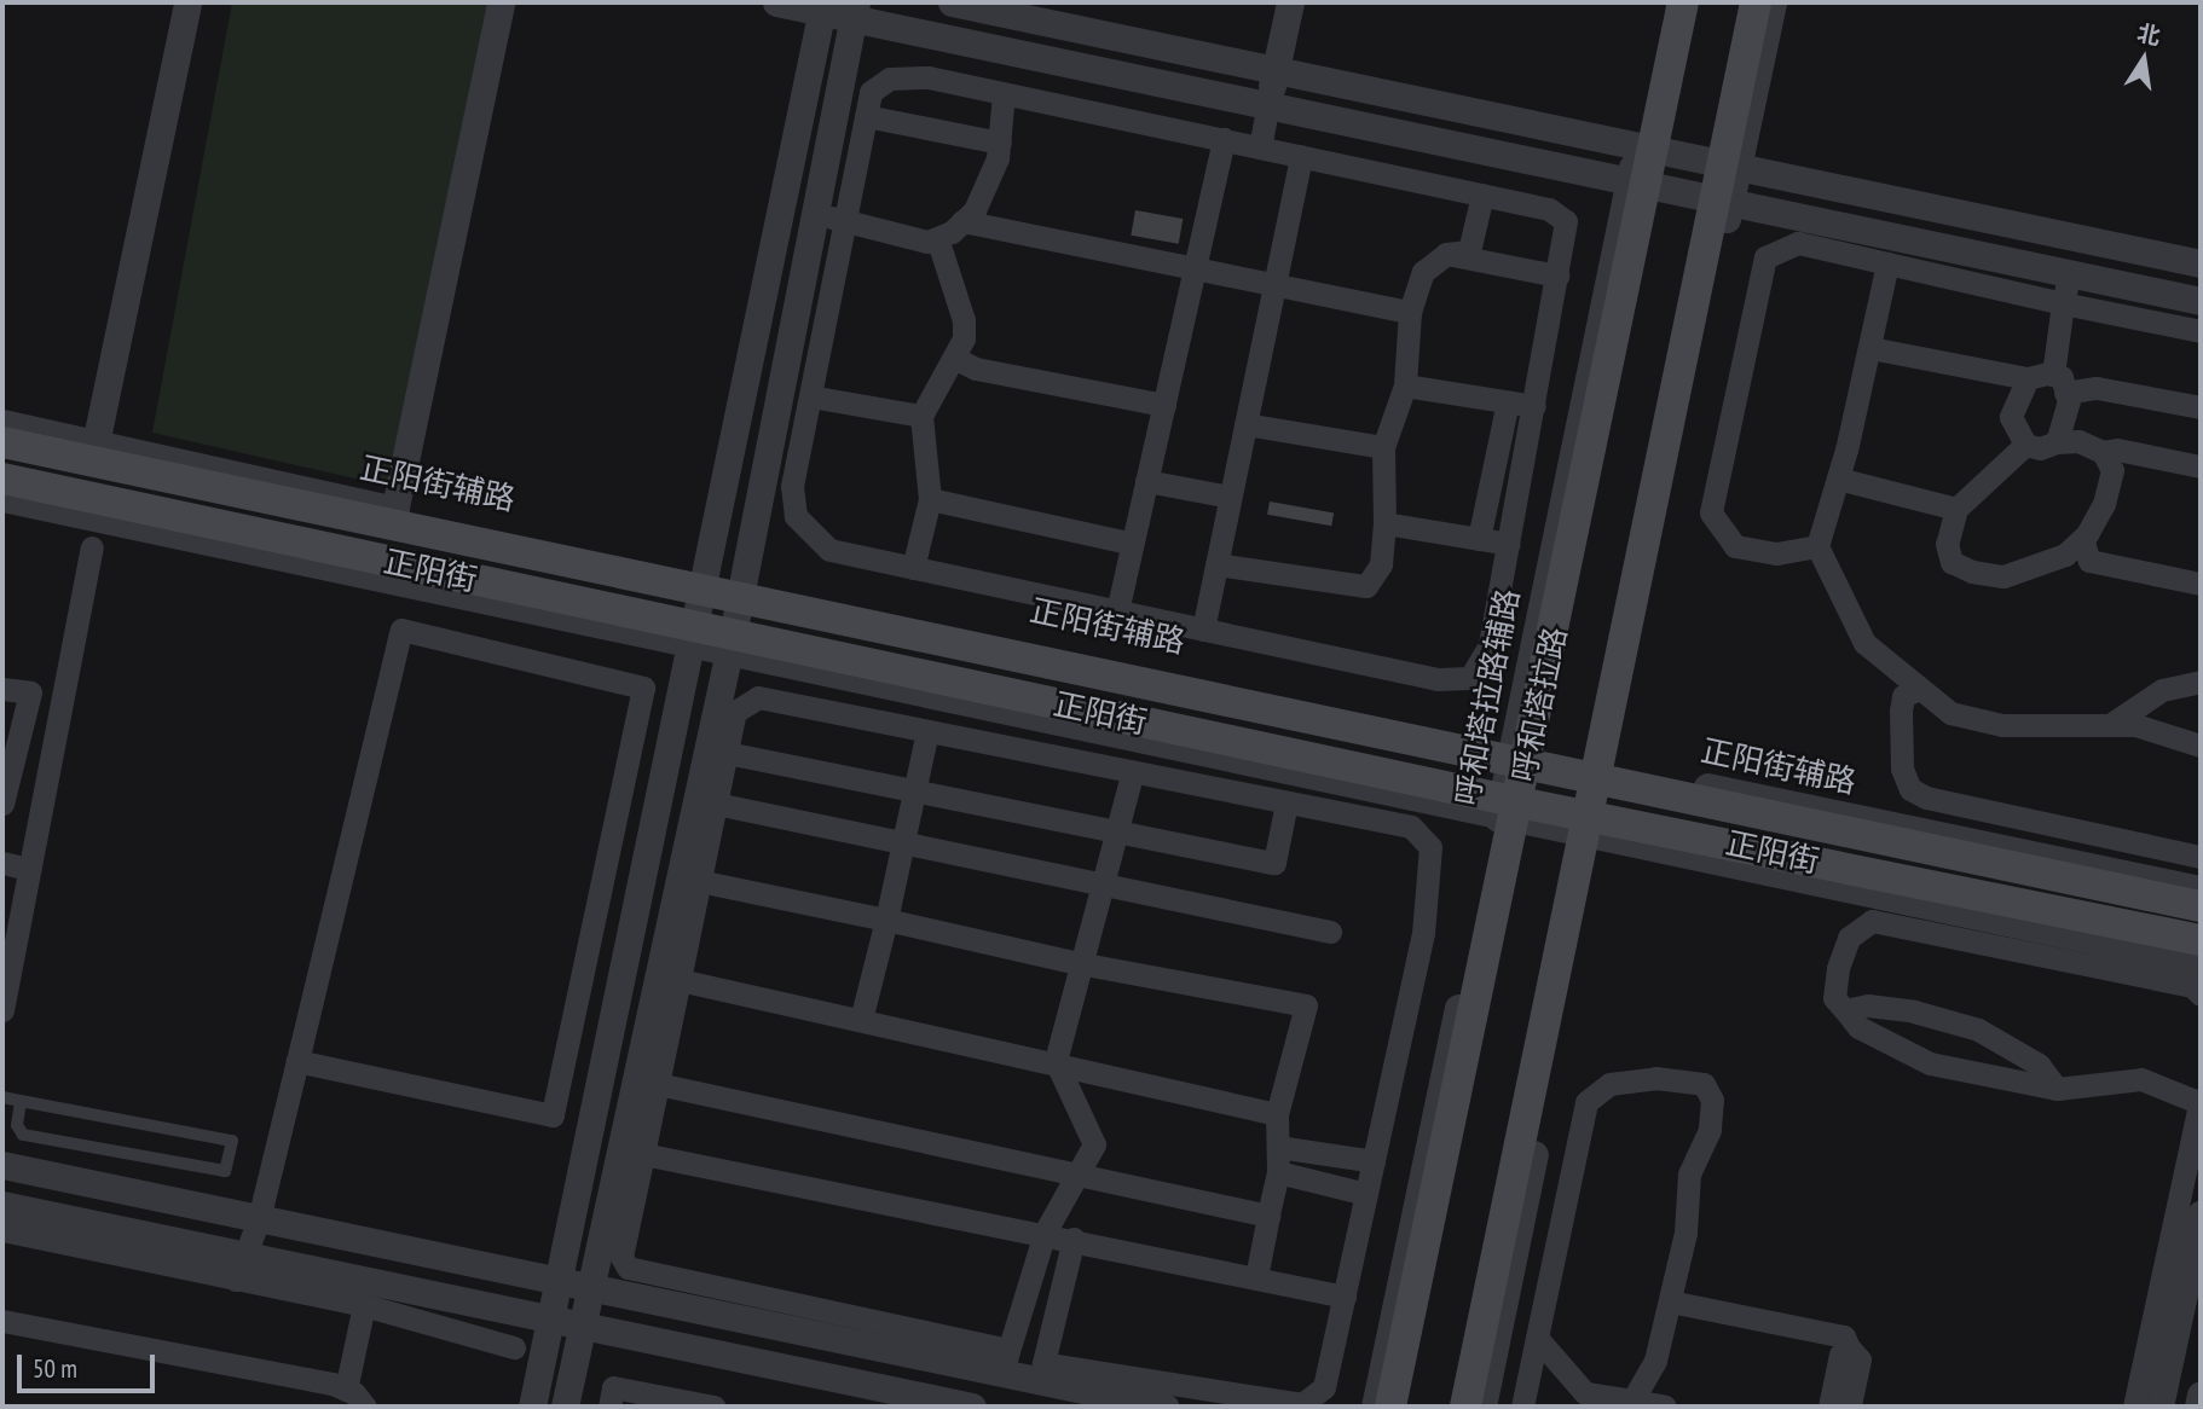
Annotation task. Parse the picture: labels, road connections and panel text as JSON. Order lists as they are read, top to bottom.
{
  "streets": {
    "main road": ["正阳街", "呼和塔拉路"],
    "street": ["正阳街辅路", "呼和塔拉路辅路"]
  },
  "crossings": [
    ["正阳街", "呼和塔拉路辅路"],
    ["正阳街", "呼和塔拉路"],
    ["呼和塔拉路辅路", "呼和塔拉路"]
  ],
  "scale_bar": "50 m",
  "north": "top"
}
